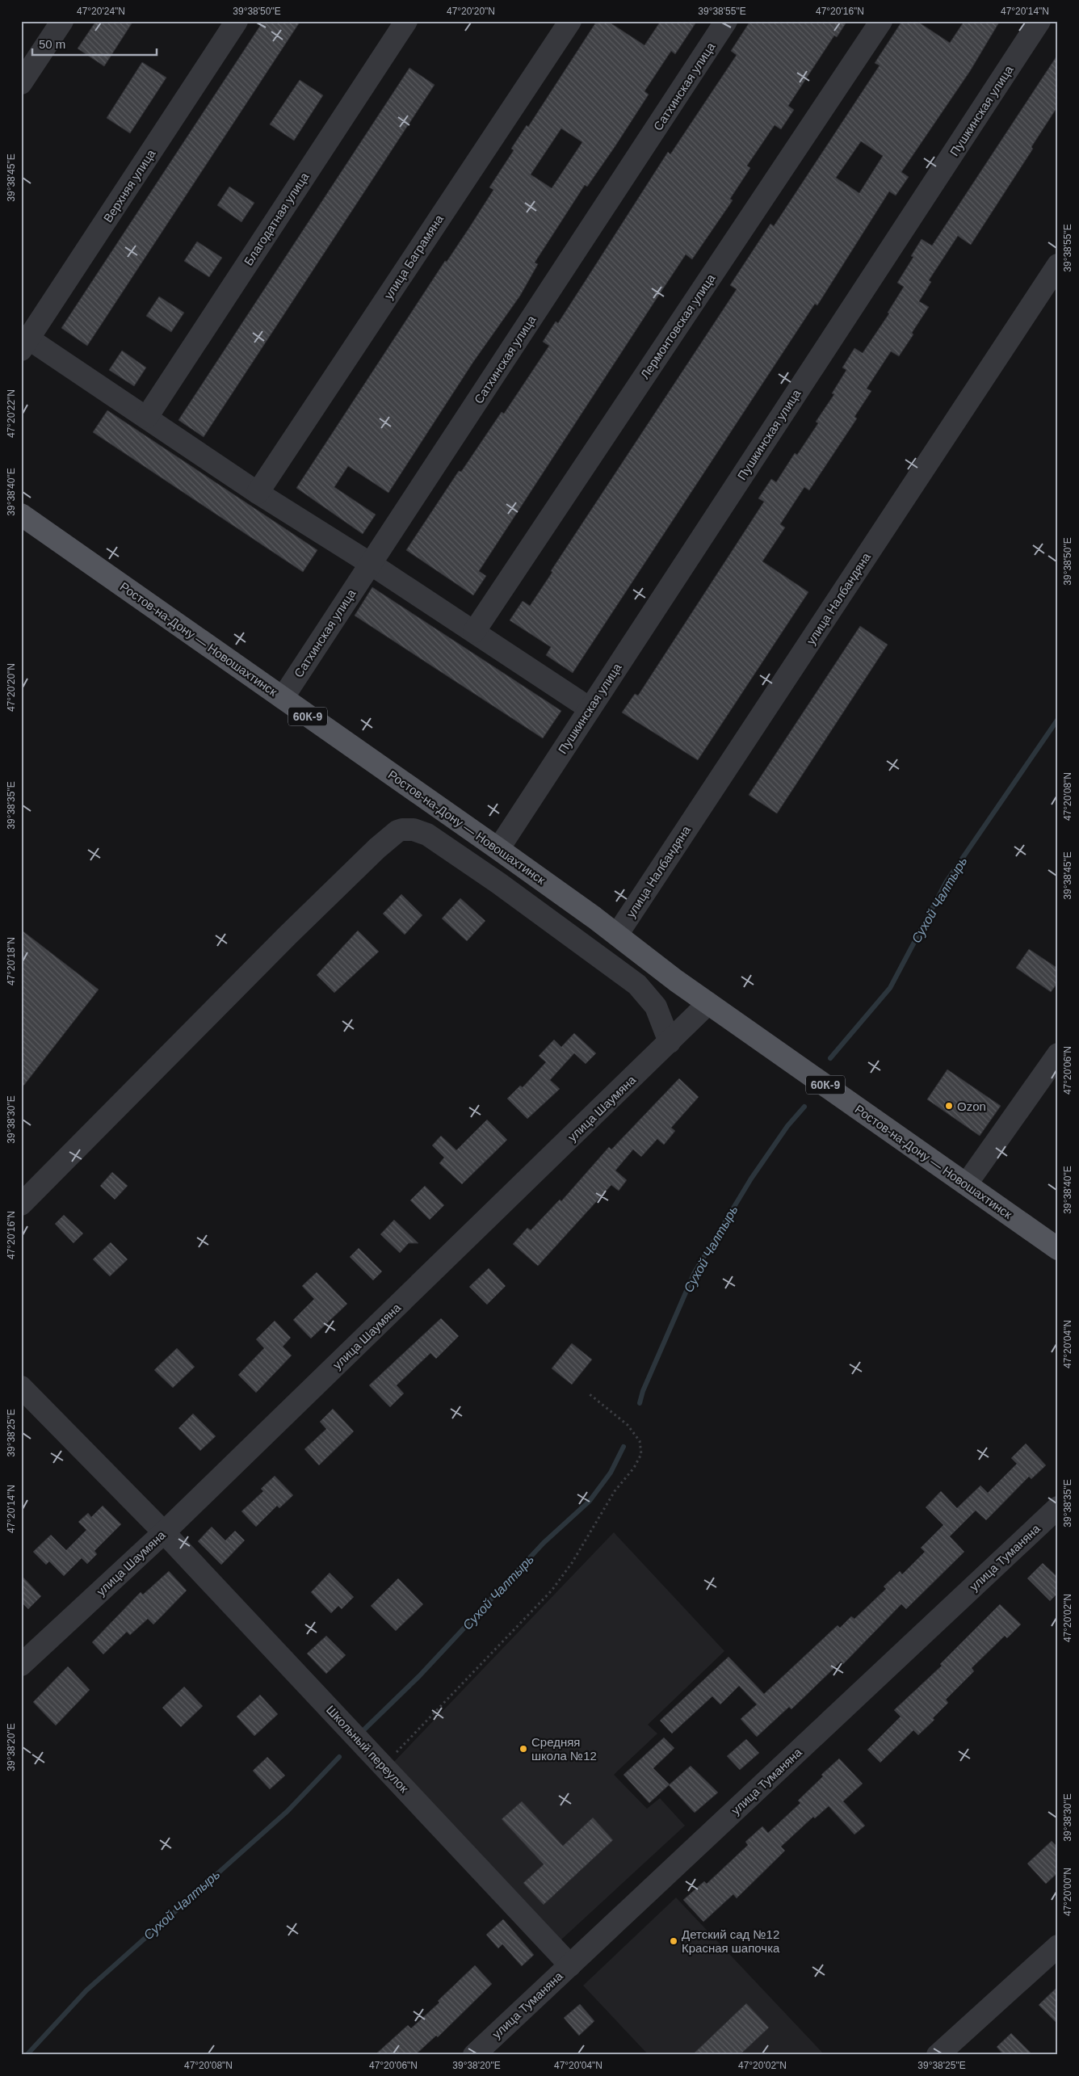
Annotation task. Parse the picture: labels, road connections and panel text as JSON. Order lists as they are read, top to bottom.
{
  "streets": {
    "main road": ["Ростов-на-Дону — Новошахтинск", "60К-9"],
    "street": [
      "Сатхинская улица",
      "Пушкинская улица",
      "Верхняя улица",
      "Благодатная улица",
      "улица Баграмяна",
      "Лермонтовская улица",
      "улица Налбандяна",
      "улица Шаумяна",
      "улица Туманяна",
      "Школьный переулок"
    ]
  },
  "crossings": [
    ["Сатхинская улица", "Ростов-на-Дону — Новошахтинск"],
    ["Пушкинская улица", "Ростов-на-Дону — Новошахтинск"],
    ["улица Налбандяна", "Ростов-на-Дону — Новошахтинск"],
    ["Ростов-на-Дону — Новошахтинск", "улица Шаумяна"],
    ["улица Шаумяна", "Школьный переулок"],
    ["улица Туманяна", "Школьный переулок"]
  ],
  "water": ["Сухой Чалтырь"],
  "places": ["Ozon", "Средняя школа №12", "Детский сад №12 Красная шапочка"],
  "scale_bar": "50 m",
  "coordinates": [
    "47°20'24\"N",
    "39°38'50\"E",
    "47°20'20\"N",
    "39°38'55\"E",
    "47°20'16\"N",
    "47°20'14\"N",
    "39°38'45\"E",
    "47°20'22\"N",
    "39°38'40\"E",
    "47°20'08\"N",
    "39°38'35\"E",
    "47°20'18\"N",
    "47°20'06\"N",
    "39°38'30\"E",
    "47°20'04\"N",
    "39°38'25\"E",
    "47°20'02\"N",
    "39°38'20\"E",
    "47°20'00\"N"
  ]
}
